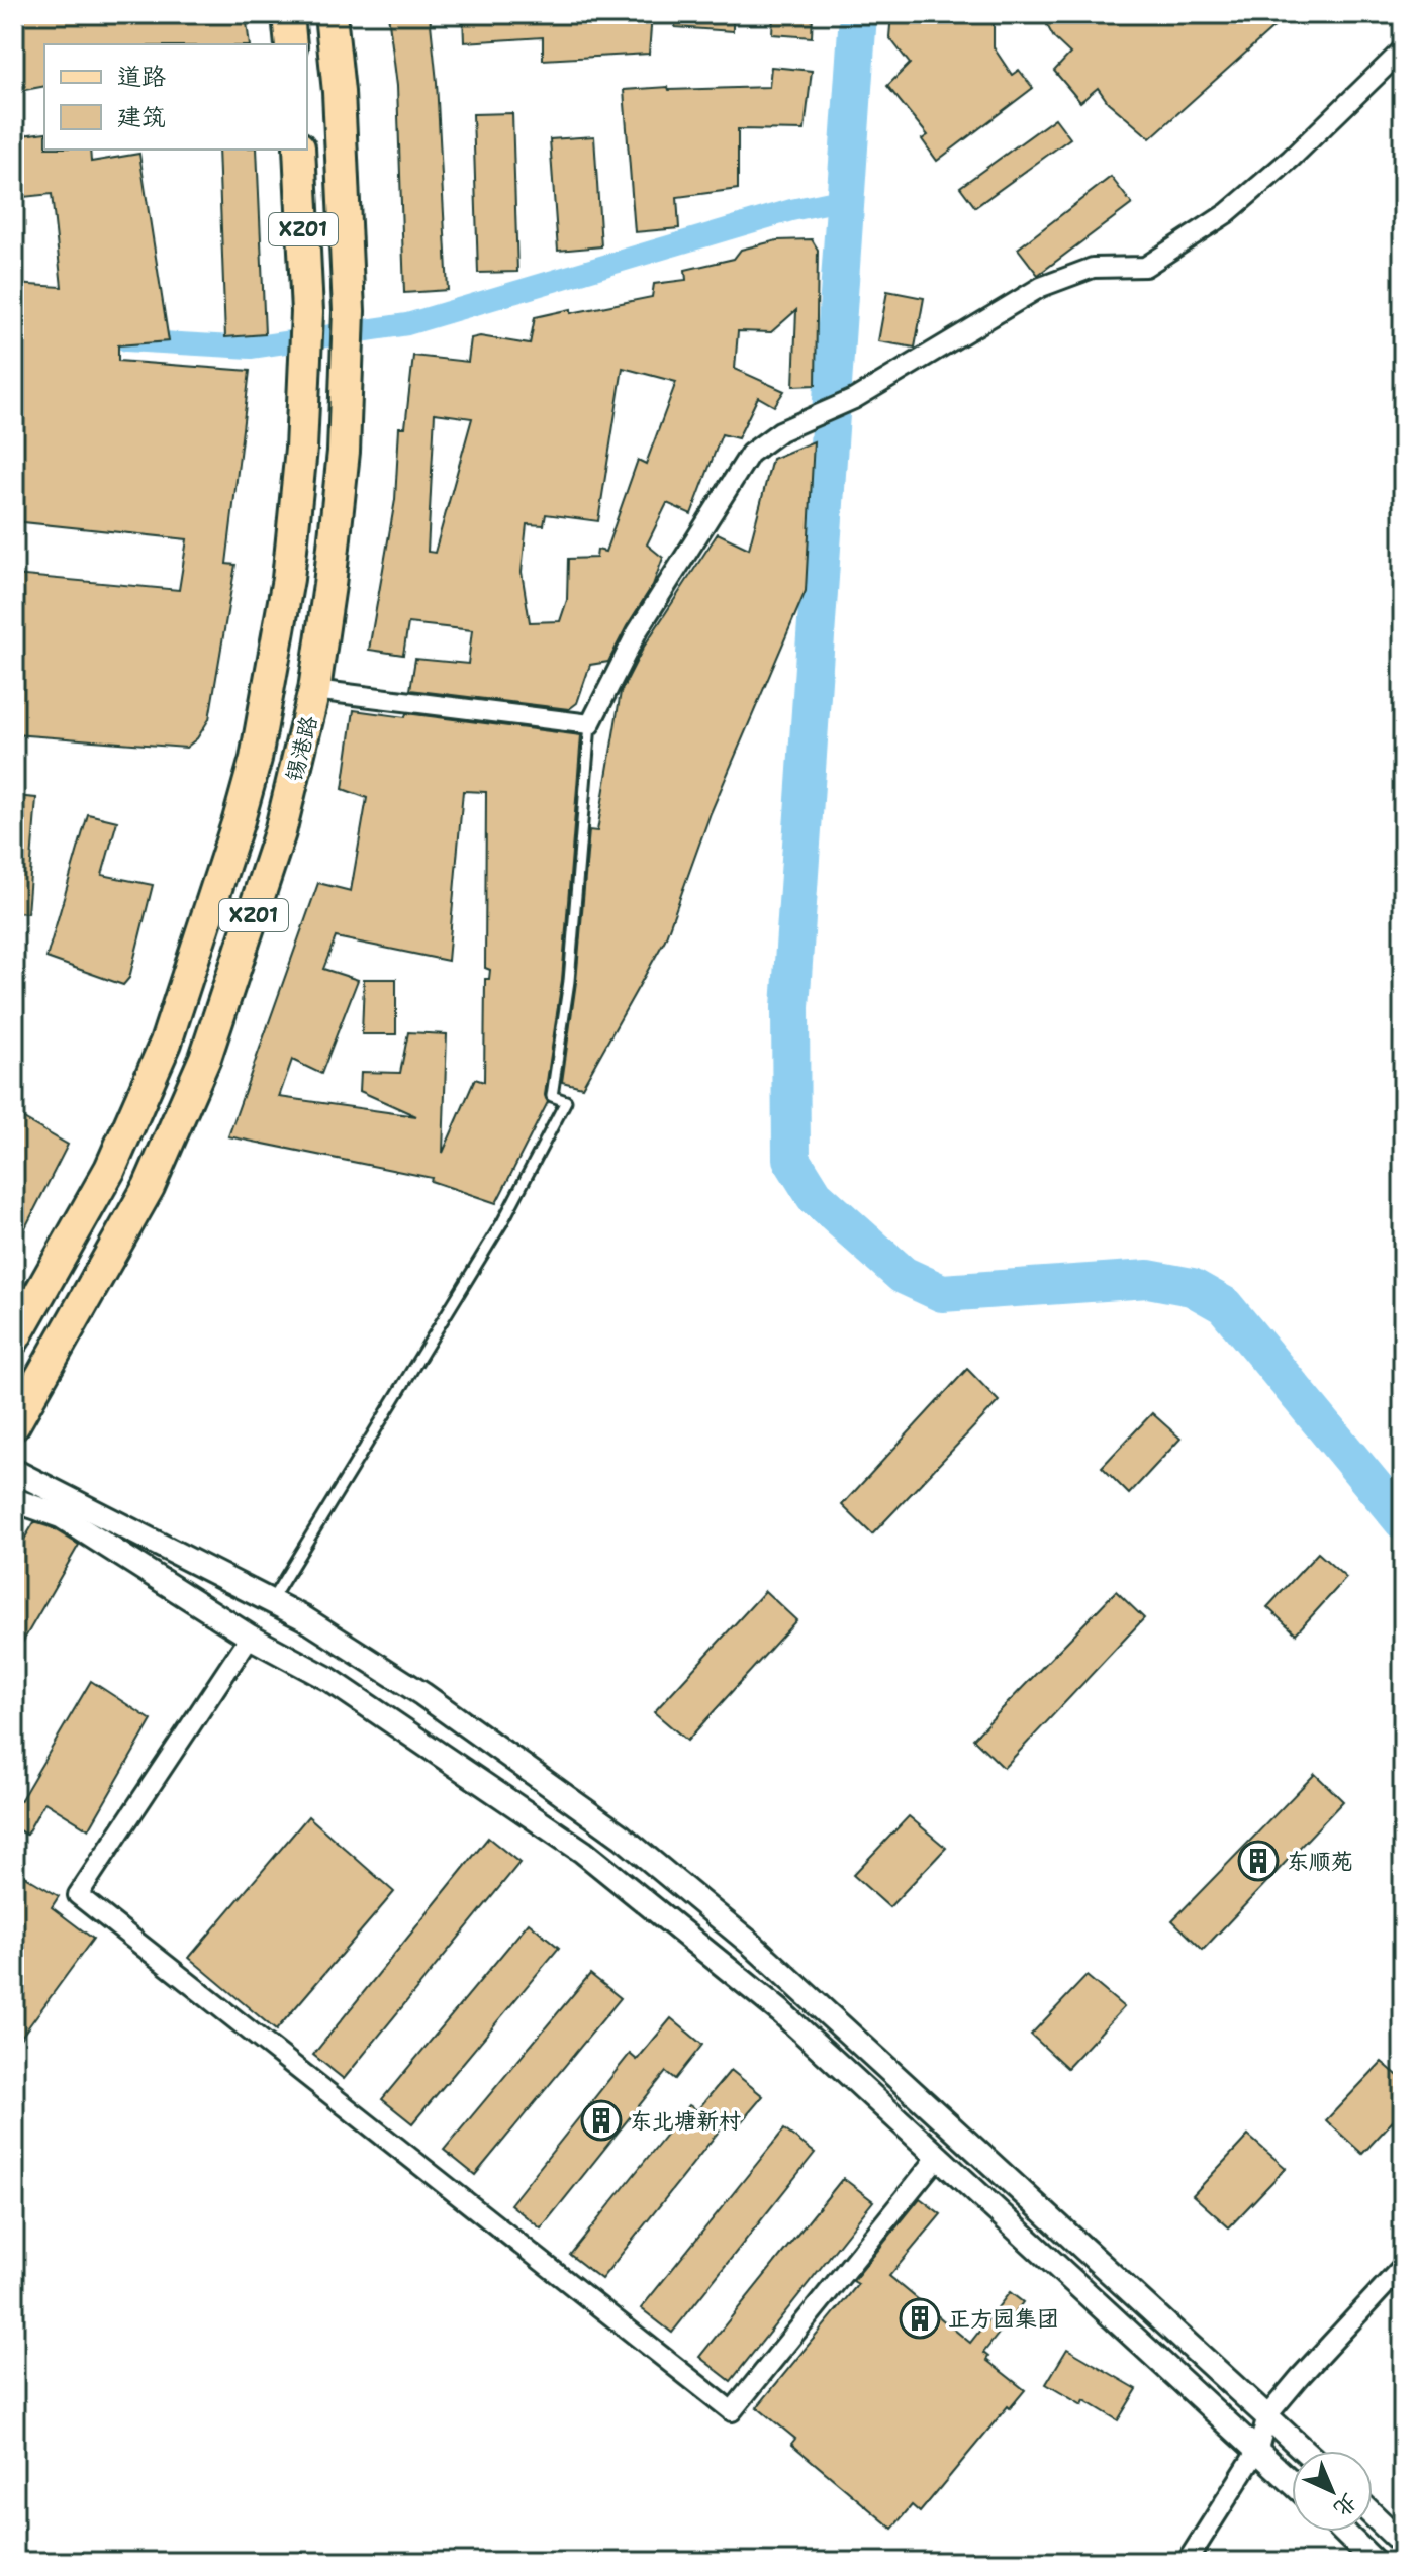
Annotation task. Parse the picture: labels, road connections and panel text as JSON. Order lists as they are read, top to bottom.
{
  "streets": {
    "main road": ["XZ01", "锡港路"]
  },
  "places": {
    "building": ["东顺苑", "东北塘新村", "正方园集团"]
  },
  "legend": ["道路", "建筑"],
  "north": "bottom right"
}
